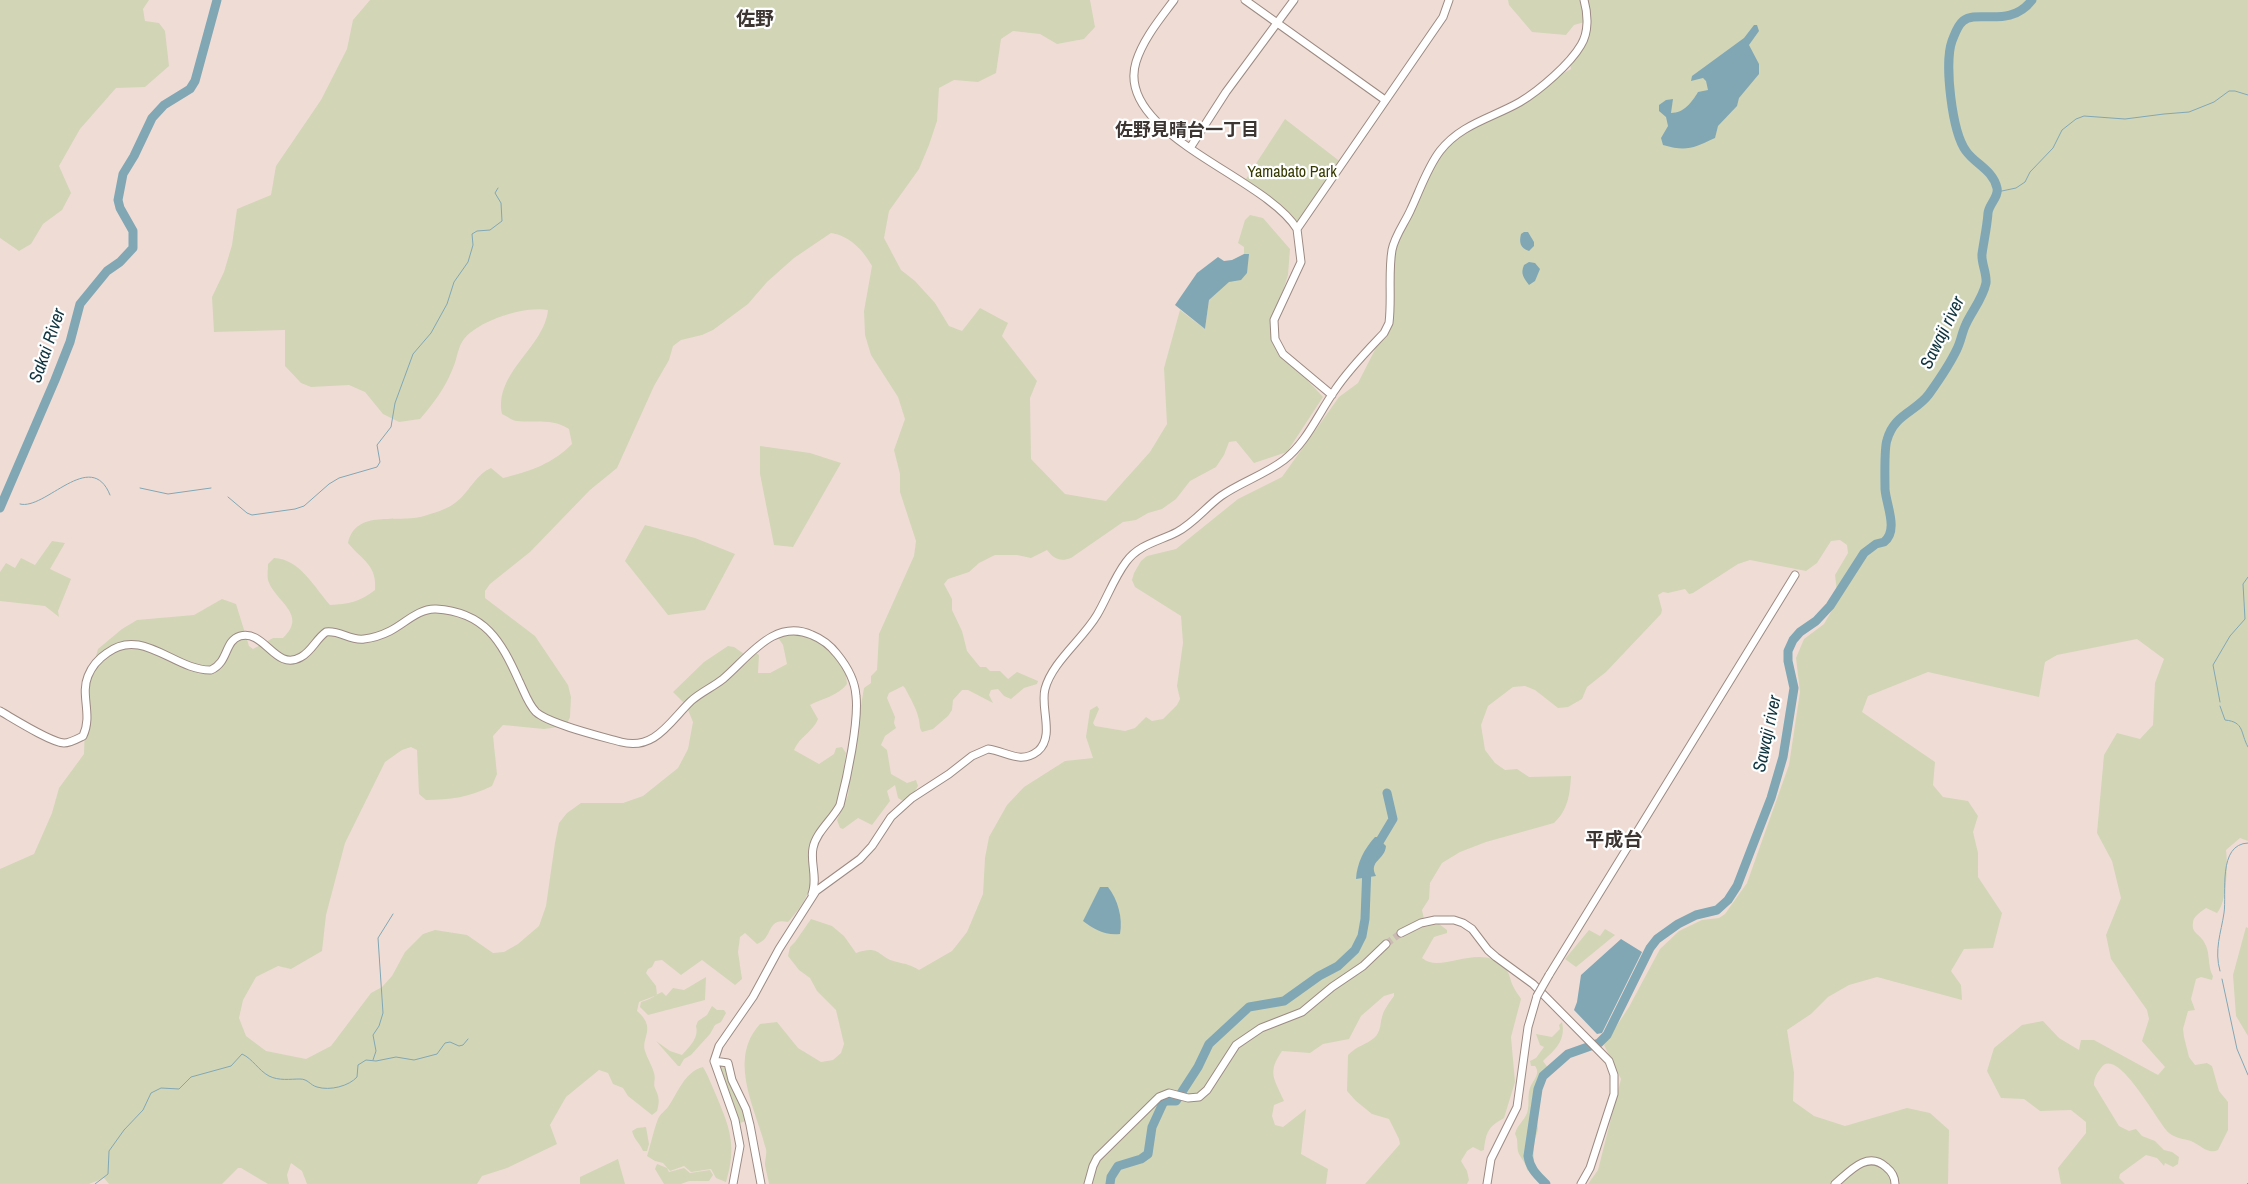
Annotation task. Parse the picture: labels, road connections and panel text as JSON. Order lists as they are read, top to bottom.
{
  "districts": ["佐野", "佐野見晴台一丁目", "平成台"],
  "water": ["Sawaji river", "Sakai River"],
  "parks": ["Yamabato Park"]
}
